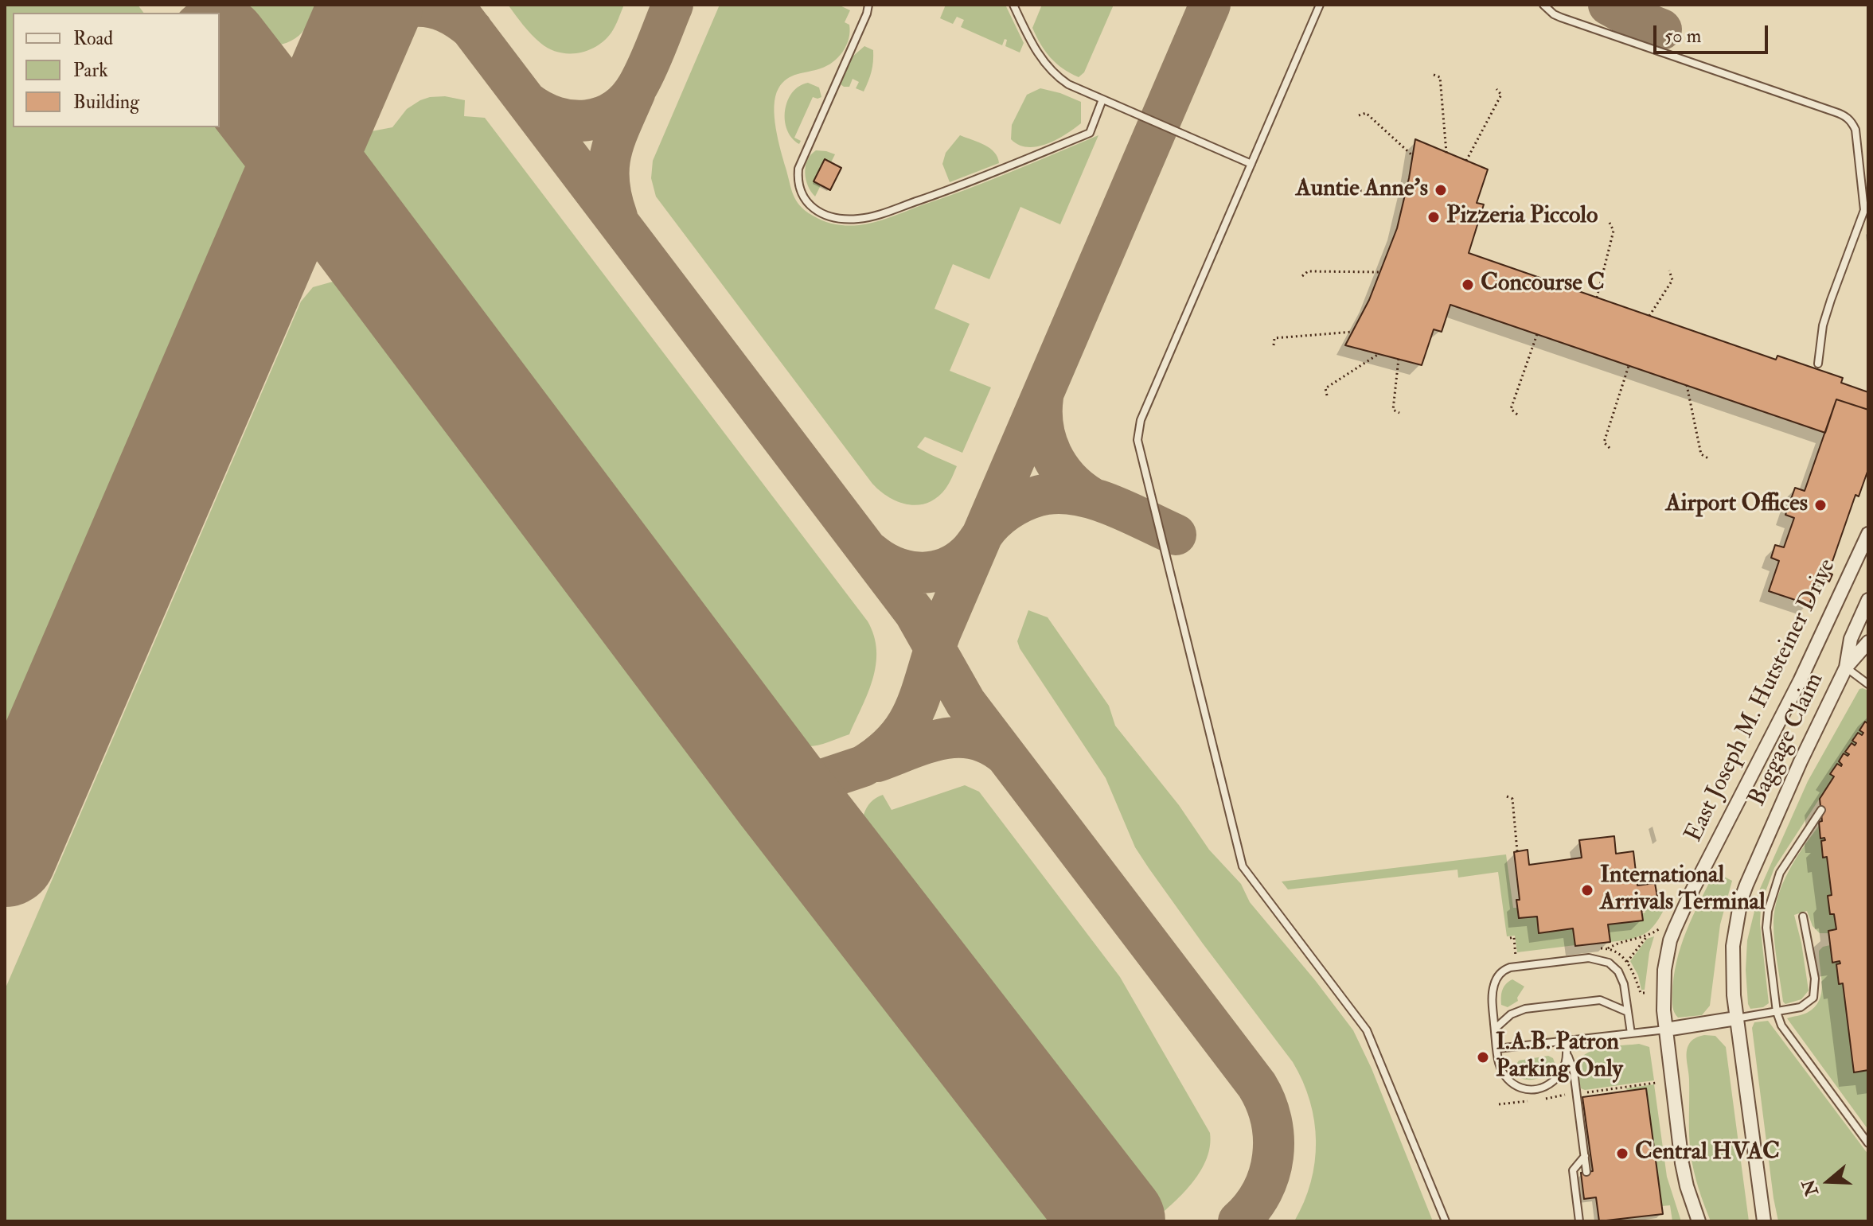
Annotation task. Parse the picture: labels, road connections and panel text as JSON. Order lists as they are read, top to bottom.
{
  "streets": {
    "street": ["East Joseph M. Hutsteiner Drive", "Baggage Claim"]
  },
  "places": [
    "Auntie Anne's",
    "Pizzeria Piccolo",
    "Concourse C",
    "Airport Offices",
    "International Arrivals Terminal",
    "I.A.B. Patron Parking Only",
    "Central HVAC"
  ],
  "legend": ["Road", "Park", "Building"],
  "scale_bar": "50 m",
  "north": "left"
}
